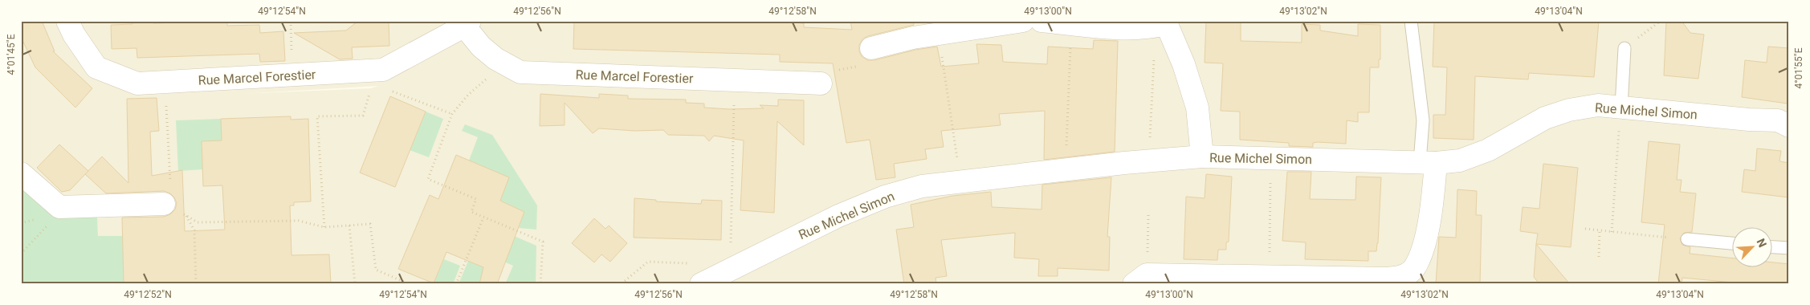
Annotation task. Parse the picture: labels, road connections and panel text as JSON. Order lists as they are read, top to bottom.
{
  "streets": {
    "street": ["Rue Marcel Forestier", "Rue Michel Simon"]
  },
  "north": "top right",
  "coordinates": [
    "49°12'54\"N",
    "49°12'56\"N",
    "49°12'58\"N",
    "49°13'00\"N",
    "49°13'02\"N",
    "49°13'04\"N",
    "4°01'45\"E",
    "4°01'55\"E",
    "49°12'52\"N"
  ]
}
